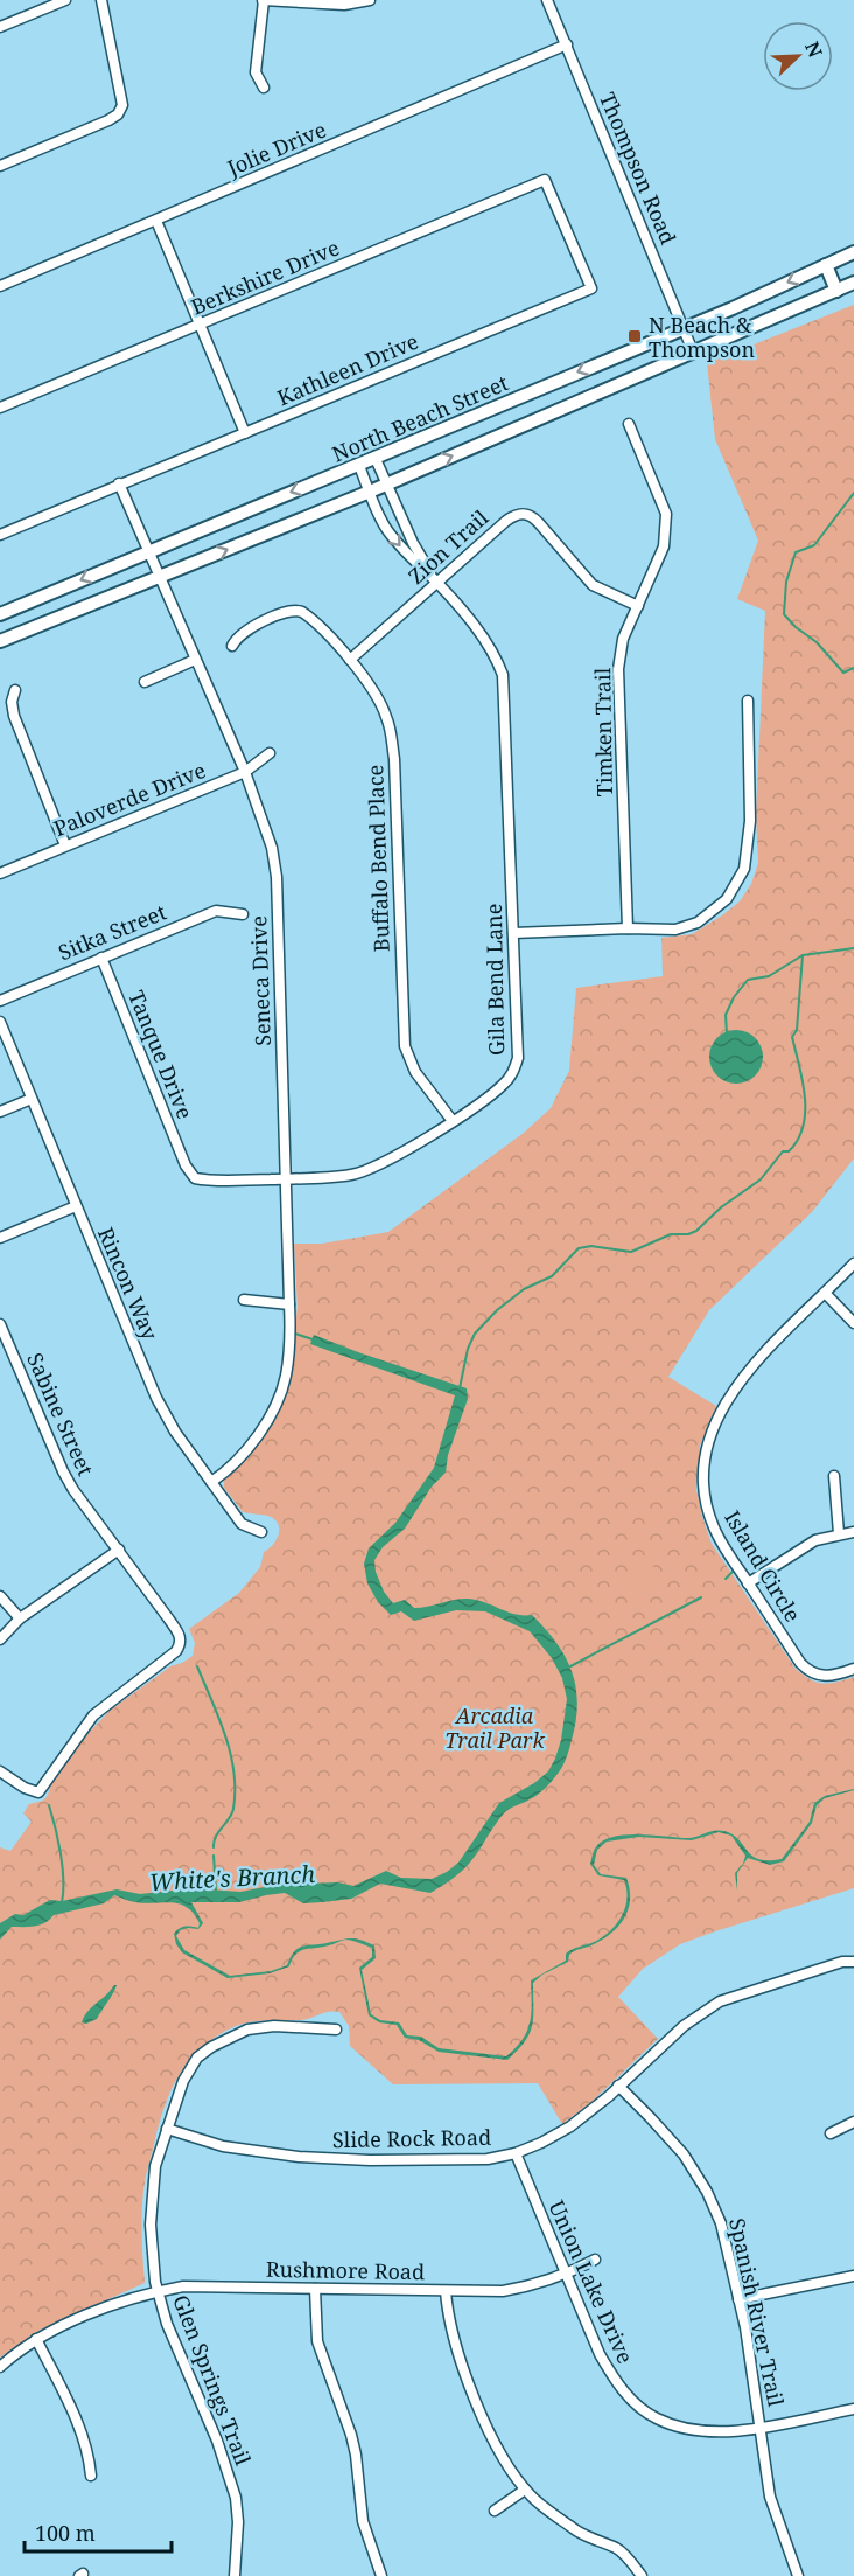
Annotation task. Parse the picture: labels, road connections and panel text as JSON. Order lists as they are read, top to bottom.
{
  "streets": {
    "main road": ["North Beach Street"],
    "street": [
      "Jolie Drive",
      "Thompson Road",
      "Berkshire Drive",
      "Kathleen Drive",
      "Zion Trail",
      "Timken Trail",
      "Paloverde Drive",
      "Buffalo Bend Place",
      "Sitka Street",
      "Gila Bend Lane",
      "Seneca Drive",
      "Tanque Drive",
      "Rincon Way",
      "Sabine Street",
      "Island Circle",
      "Slide Rock Road",
      "Rushmore Road",
      "Union Lake Drive",
      "Spanish River Trail",
      "Glen Springs Trail"
    ]
  },
  "crossings": [
    ["Jolie Drive", "Thompson Road"],
    ["Thompson Road", "North Beach Street"],
    ["Berkshire Drive", "Kathleen Drive"],
    ["Kathleen Drive", "Seneca Drive"],
    ["North Beach Street", "Gila Bend Lane"],
    ["North Beach Street", "Seneca Drive"],
    ["Zion Trail", "Timken Trail"],
    ["Zion Trail", "Buffalo Bend Place"],
    ["Zion Trail", "Gila Bend Lane"],
    ["Paloverde Drive", "Seneca Drive"],
    ["Buffalo Bend Place", "Gila Bend Lane"],
    ["Sitka Street", "Tanque Drive"],
    ["Gila Bend Lane", "Seneca Drive"],
    ["Gila Bend Lane", "Tanque Drive"],
    ["Seneca Drive", "Rincon Way"],
    ["Slide Rock Road", "Union Lake Drive"],
    ["Slide Rock Road", "Spanish River Trail"],
    ["Slide Rock Road", "Glen Springs Trail"],
    ["Rushmore Road", "Union Lake Drive"],
    ["Rushmore Road", "Glen Springs Trail"],
    ["Union Lake Drive", "Spanish River Trail"]
  ],
  "water": ["White's Branch"],
  "parks": ["Arcadia Trail Park"],
  "places": {
    "transit": ["N Beach & Thompson"]
  },
  "scale_bar": "100 m",
  "north": "top right"
}
